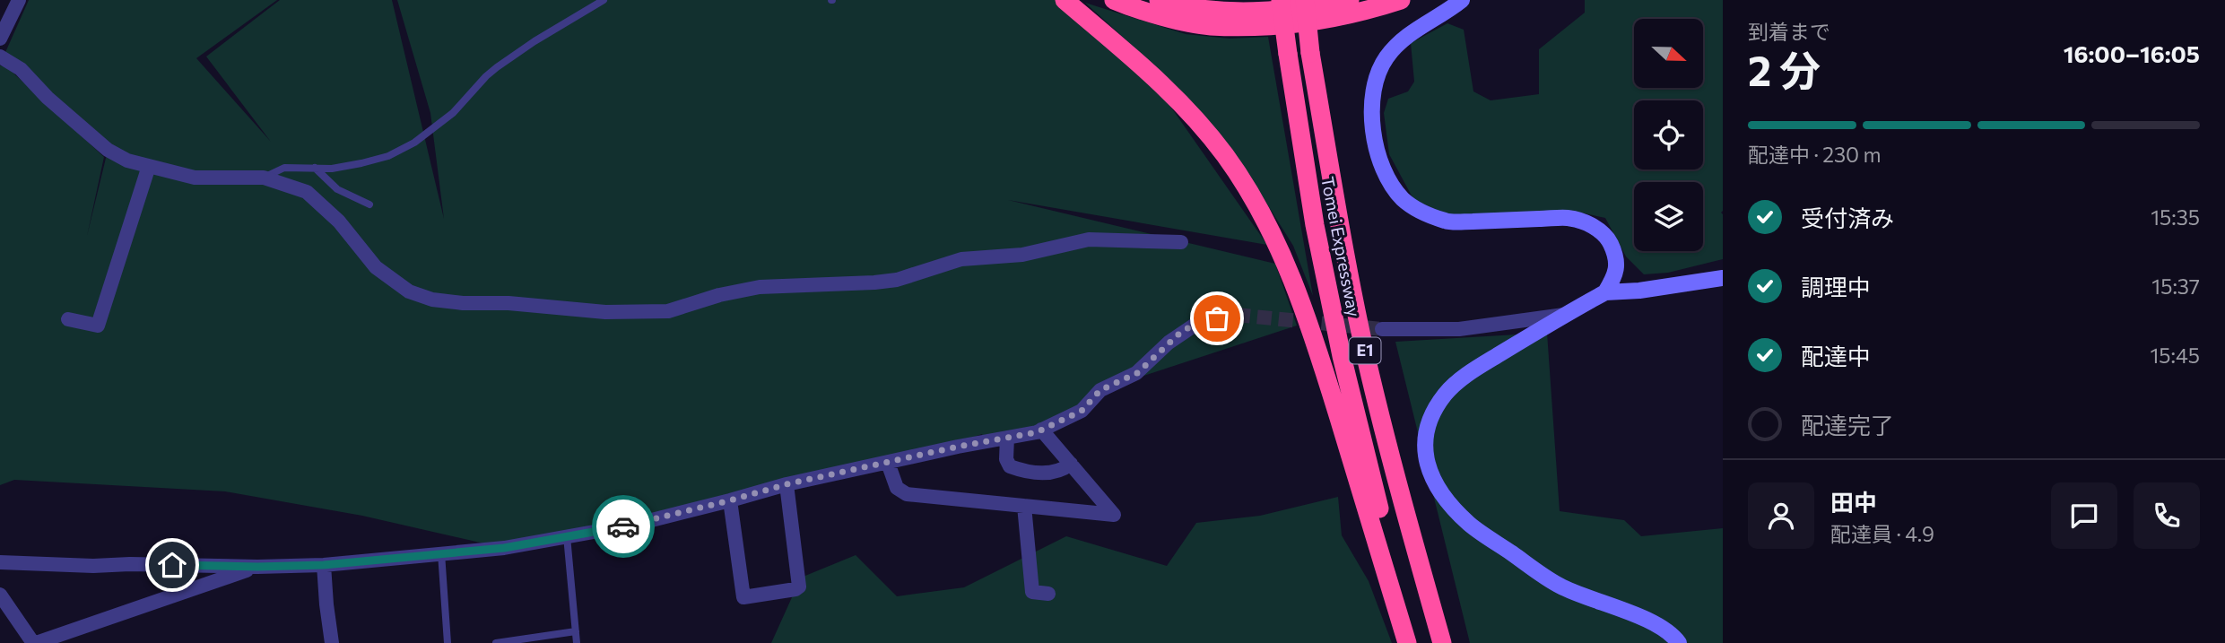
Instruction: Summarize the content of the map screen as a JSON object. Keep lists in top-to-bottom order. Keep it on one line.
{"streets":{"highway":["Tomei Expressway","E1"]},"north":"right","page":{"heading":["2 分","到着まで","16:00–16:05"],"panel":["田中","配達員 · 4.9"],"bar":"配達中 · 230 m","list":[["受付済み","15:35"],["調理中","15:37"],["配達中","15:45"],"配達完了"]}}
